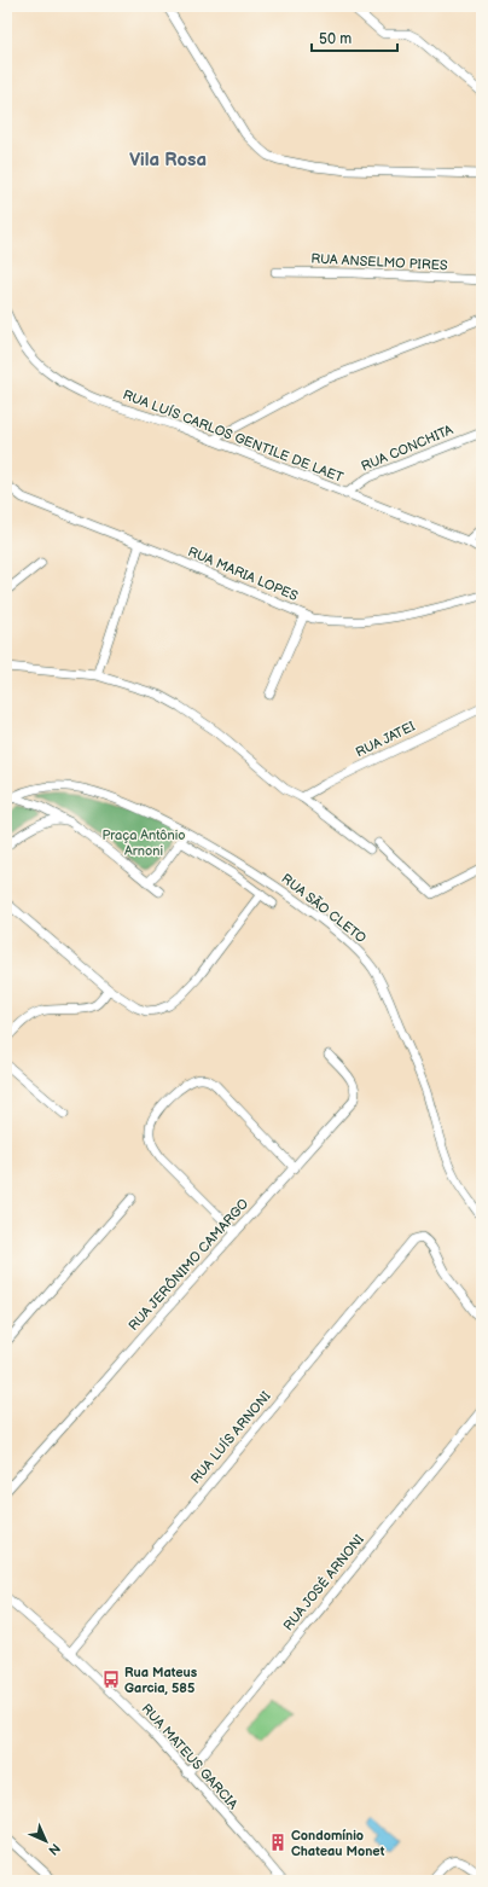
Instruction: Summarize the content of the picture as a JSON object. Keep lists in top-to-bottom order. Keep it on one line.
{"streets":{"street":["RUA ANSELMO PIRES","RUA LUÍS CARLOS GENTILE DE LAET","RUA CONCHITA","RUA MARIA LOPES","RUA JATEI","RUA SÃO CLETO","RUA JERÔNIMO CAMARGO","RUA LUÍS ARNONI","RUA JOSÉ ARNONI","RUA MATEUS GARCIA"]},"crossings":[["RUA LUÍS CARLOS GENTILE DE LAET","RUA CONCHITA"],["RUA LUÍS ARNONI","RUA MATEUS GARCIA"],["RUA JOSÉ ARNONI","RUA MATEUS GARCIA"]],"districts":["Vila Rosa"],"parks":["Praça Antônio Arnoni"],"places":{"bus stop":["Rua Mateus Garcia, 585"],"building":["Condomínio Chateau Monet"]},"scale_bar":"50 m","north":"bottom right"}
